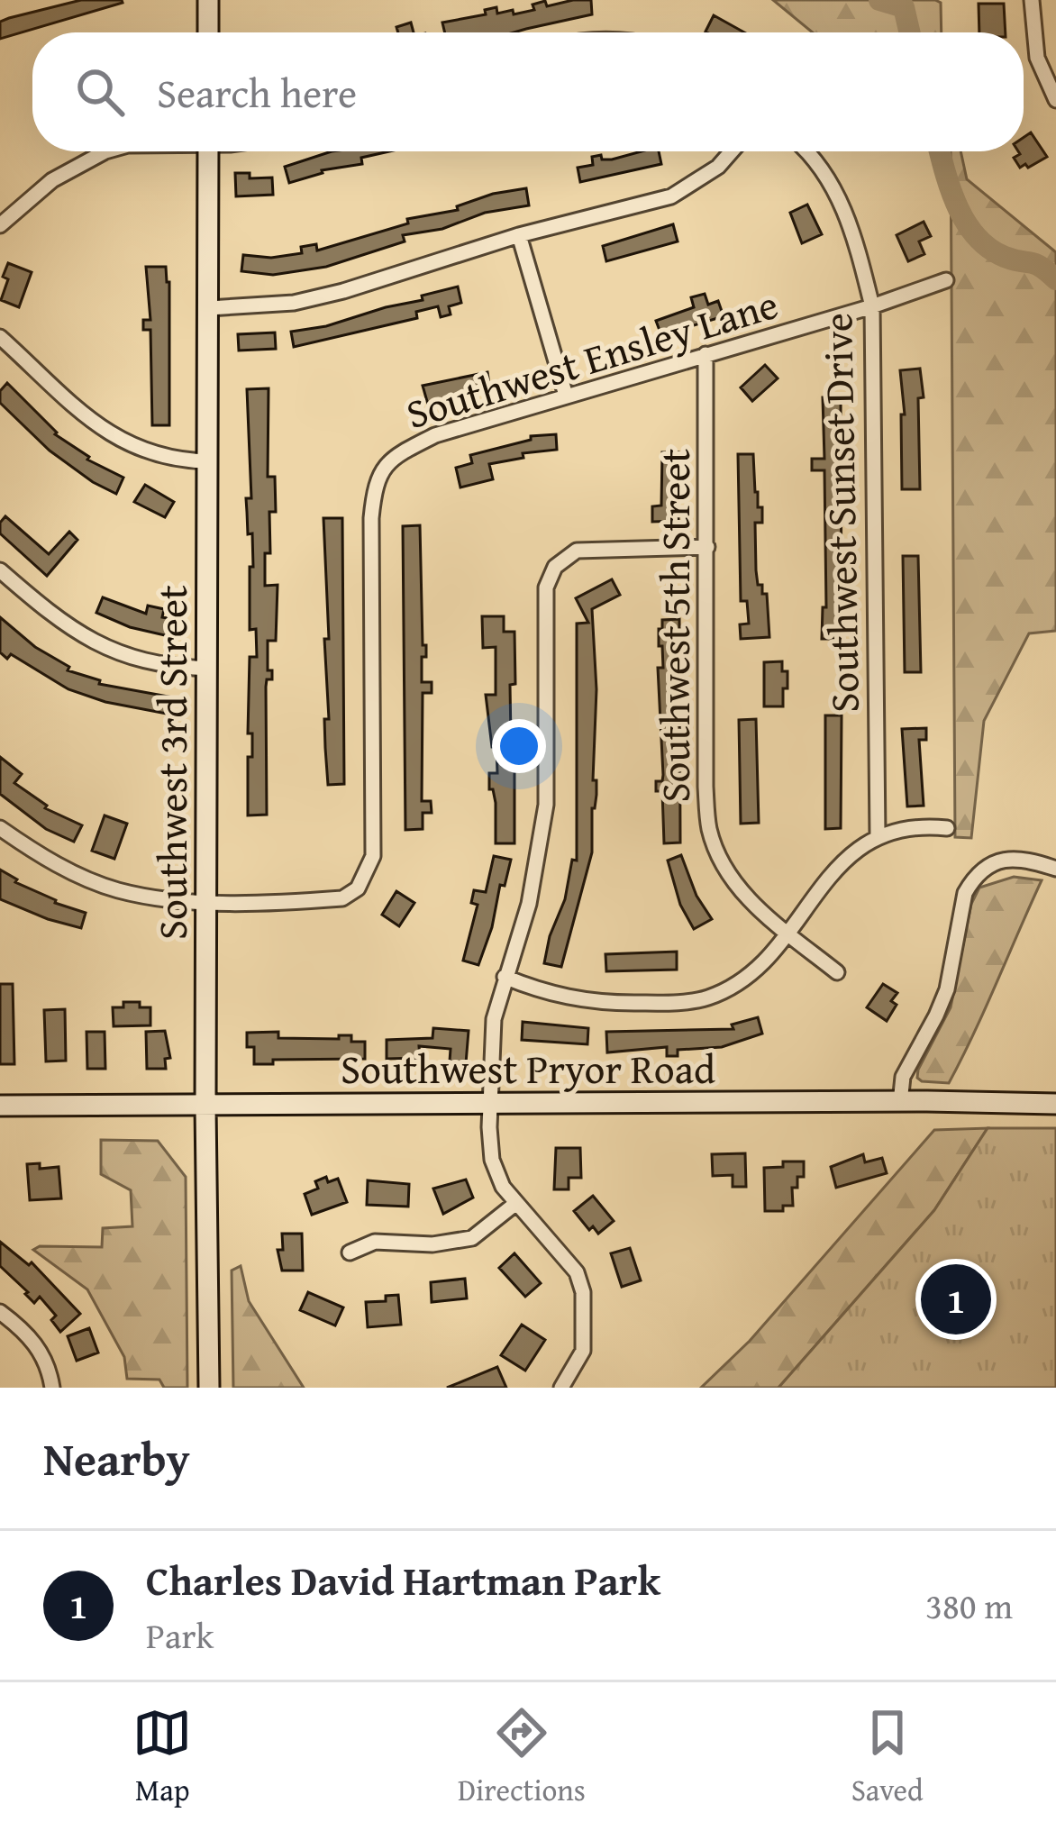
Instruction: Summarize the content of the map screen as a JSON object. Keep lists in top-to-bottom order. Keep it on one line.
{"streets":{"main road":["Southwest 3rd Street","Southwest Pryor Road"],"street":["Southwest Ensley Lane","Southwest Sunset Drive","Southwest 5th Street"]},"crossings":[["Southwest Ensley Lane","Southwest Sunset Drive"],["Southwest Ensley Lane","Southwest 5th Street"],["Southwest Ensley Lane","Southwest 3rd Street"],["Southwest 3rd Street","Southwest Pryor Road"]],"page":{"search":"Search here","pins":"1","heading":"Nearby","list":[{"mark":"1","name":"Charles David Hartman Park","note":"Park","value":"380 m"}],"nav":["Map","Directions","Saved"]}}
